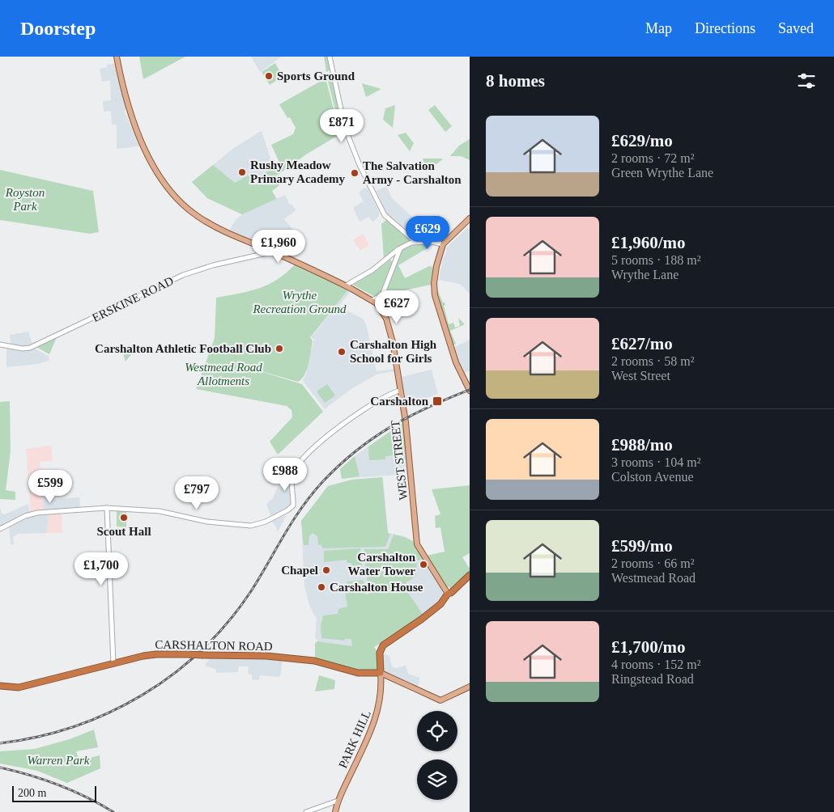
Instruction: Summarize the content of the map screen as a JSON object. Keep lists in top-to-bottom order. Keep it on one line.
{"streets":{"highway":["CARSHALTON ROAD"],"main road":["WEST STREET","PARK HILL"],"street":["ERSKINE ROAD"]},"crossings":[["CARSHALTON ROAD","PARK HILL"]],"parks":["Royston Park","Wrythe Recreation Ground","Westmead Road Allotments","Warren Park"],"places":{"other":["Sports Ground","Rushy Meadow Primary Academy","The Salvation Army - Carshalton","Carshalton Athletic Football Club","Carshalton High School for Girls","Scout Hall","Carshalton Water Tower","Chapel","Carshalton House"],"transit":["Carshalton"]},"scale_bar":"200 m","page":{"header":"Doorstep","nav":["Map","Directions","Saved"],"heading":"8 homes","list":[{"name":"£629/mo","note":"2 rooms · 72 m² · Green Wrythe Lane"},{"name":"£1,960/mo","note":"5 rooms · 188 m² · Wrythe Lane"},{"name":"£627/mo","note":"2 rooms · 58 m² · West Street"},{"name":"£988/mo","note":"3 rooms · 104 m² · Colston Avenue"},{"name":"£599/mo","note":"2 rooms · 66 m² · Westmead Road"},{"name":"£1,700/mo","note":"4 rooms · 152 m² · Ringstead Road"}],"price":["£871","£629","£1,960","£627","£988","£599","£797","£1,700"],"scale":"200 m"}}
